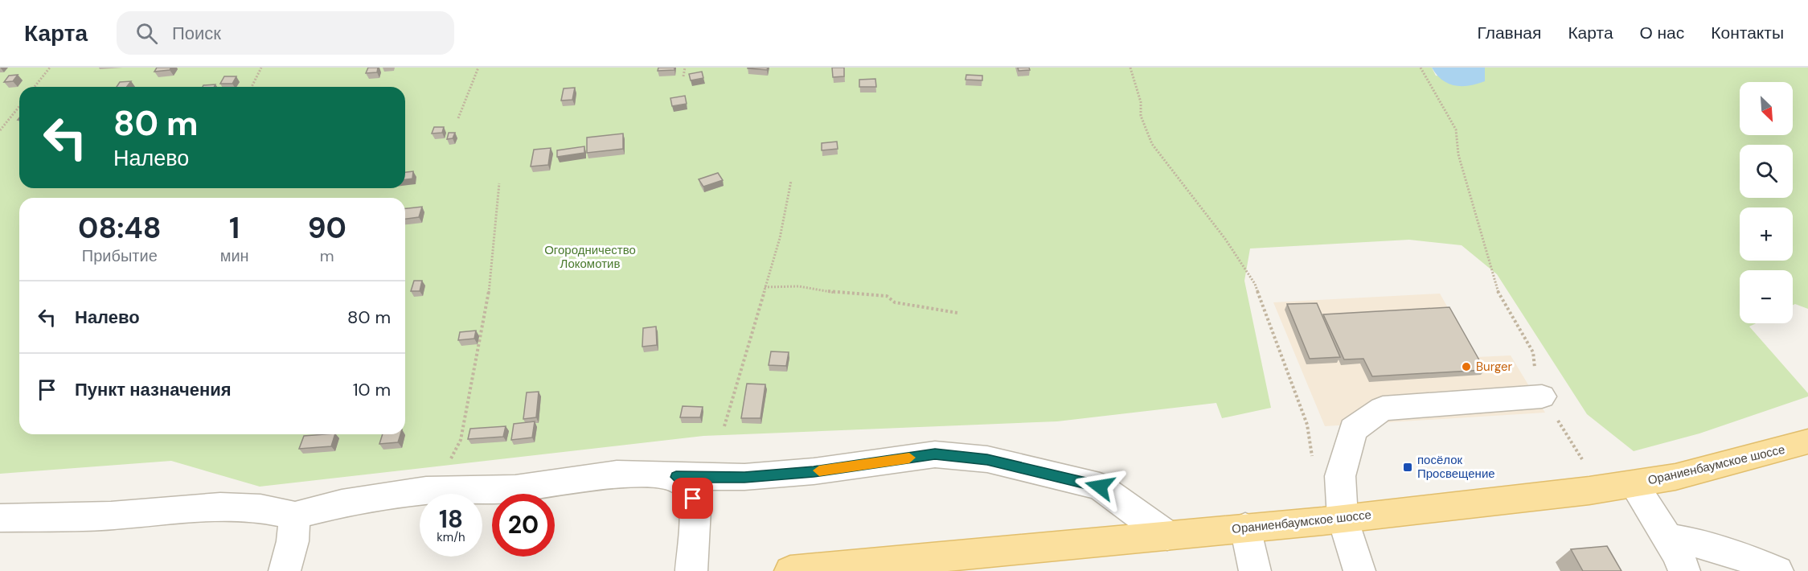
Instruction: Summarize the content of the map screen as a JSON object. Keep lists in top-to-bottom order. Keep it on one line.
{"streets":{"main road":["Ораниенбаумское шоссе"]},"parks":["Огородничество Локомотив"],"places":{"other":["Burger"],"transit":["посёлок Просвещение"]},"north":"bottom right","page":{"header":"Карта","search":"Поиск","nav":["Главная","Карта","О нас","Контакты"],"map_buttons":["+","−"],"turn":["80 m","Налево"],"eta":["08:48","Прибытие","1","мин","90","m"],"list":[{"name":"Налево","value":"80 m"},{"name":"Пункт назначения","value":"10 m"}],"speed":"18 km/h","limit":"20"}}
